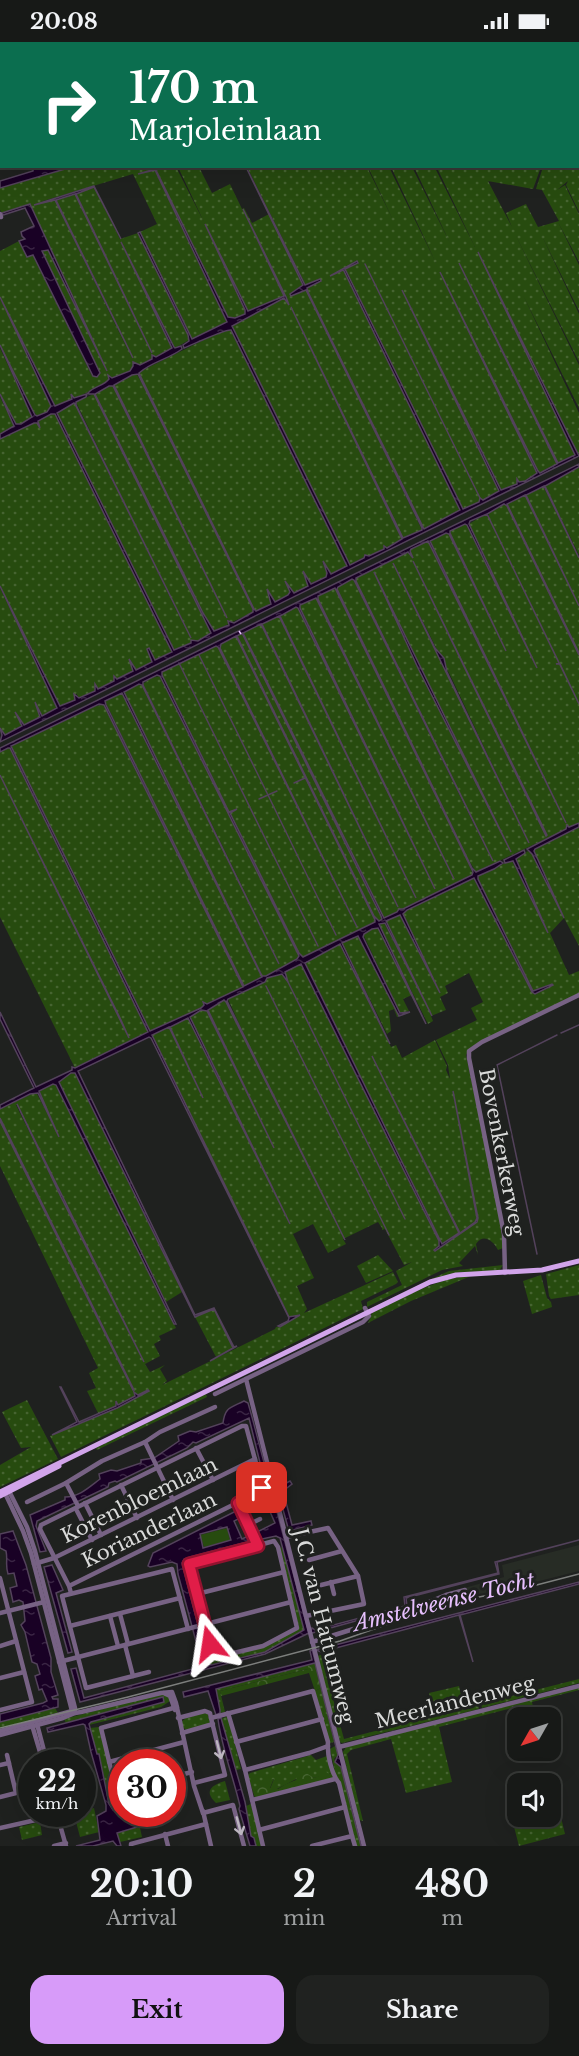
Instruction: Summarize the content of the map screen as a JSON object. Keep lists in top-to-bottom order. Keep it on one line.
{"streets":{"street":["Bovenkerkerweg","Korenbloemlaan","Korianderlaan","J.C. van Hattumweg","Meerlandenweg"]},"crossings":[["Korenbloemlaan","Korianderlaan"],["J.C. van Hattumweg","Meerlandenweg"]],"water":["Amstelveense Tocht"],"north":"bottom left","page":{"status":"20:08","turn":["170 m","Marjoleinlaan"],"speed":"22 km/h","limit":"30","eta":["20:10","Arrival","2","min","480","m"],"buttons":["Exit","Share"]}}
